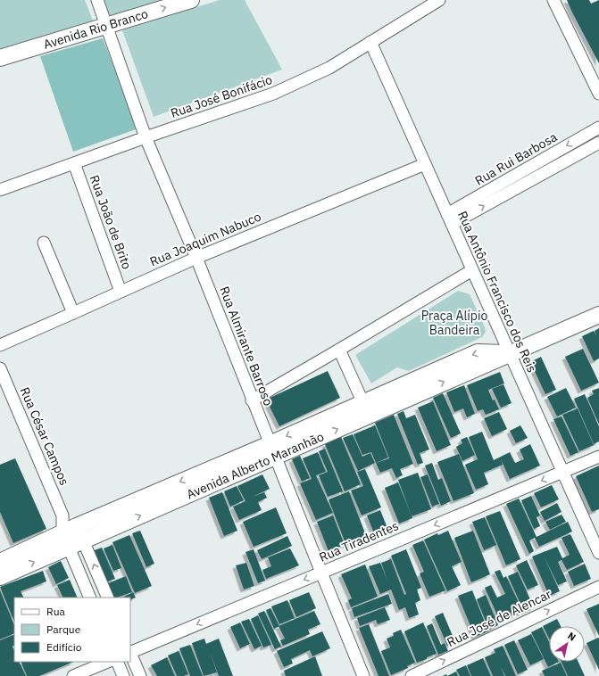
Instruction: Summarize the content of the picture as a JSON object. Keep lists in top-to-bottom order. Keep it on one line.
{"streets":{"main road":["Avenida Rio Branco","Avenida Alberto Maranhão"],"street":["Rua José Bonifácio","Rua Rui Barbosa","Rua João de Brito","Rua Joaquim Nabuco","Rua Antônio Francisco dos Reis","Rua Almirante Barroso","Rua César Campos","Rua Tiradentes","Rua José de Alencar"]},"crossings":[["Avenida Rio Branco","Rua Almirante Barroso"],["Rua José Bonifácio","Rua João de Brito"],["Rua José Bonifácio","Rua Antônio Francisco dos Reis"],["Rua José Bonifácio","Rua Almirante Barroso"],["Rua Rui Barbosa","Rua Antônio Francisco dos Reis"],["Rua João de Brito","Rua Joaquim Nabuco"],["Rua Joaquim Nabuco","Rua Antônio Francisco dos Reis"],["Rua Joaquim Nabuco","Rua Almirante Barroso"],["Rua Antônio Francisco dos Reis","Avenida Alberto Maranhão"],["Rua Antônio Francisco dos Reis","Rua Tiradentes"],["Rua Almirante Barroso","Avenida Alberto Maranhão"],["Rua Almirante Barroso","Rua Tiradentes"],["Rua César Campos","Avenida Alberto Maranhão"]],"one_way":["Avenida Rio Branco","Rua Tiradentes","Rua José de Alencar"],"parks":["Praça Alípio Bandeira"],"legend":["Rua","Parque","Edifício"],"north":"top right"}
